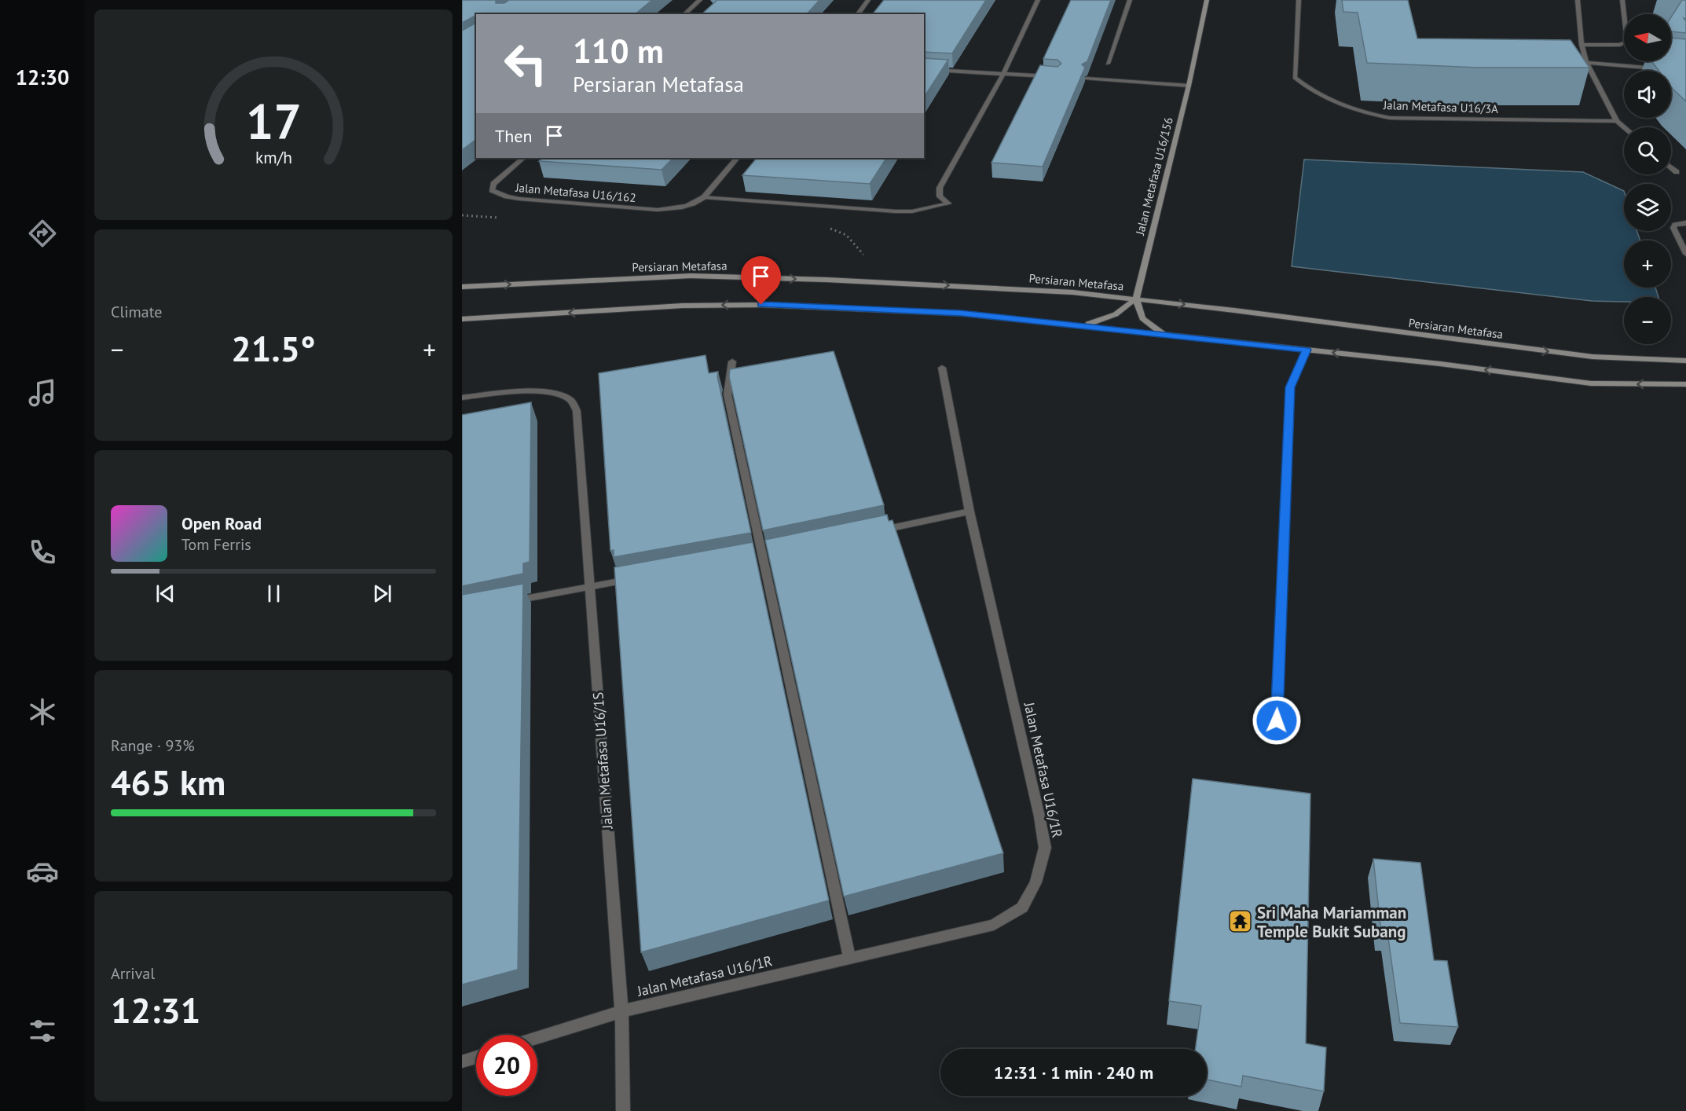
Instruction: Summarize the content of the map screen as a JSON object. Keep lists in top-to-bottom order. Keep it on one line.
{"streets":{"main road":["Jalan Metafasa U16/156","Persiaran Metafasa"],"street":["Jalan Metafasa U16/3A","Jalan Metafasa U16/162","Jalan Metafasa U16/1S","Jalan Metafasa U16/1R"]},"crossings":[["Jalan Metafasa U16/156","Persiaran Metafasa"],["Jalan Metafasa U16/1S","Jalan Metafasa U16/1R"]],"places":{"temple":["Sri Maha Mariamman Temple Bukit Subang"]},"north":"left","page":{"tabs":"12:30","map_buttons":["+","−"],"turn":["110 m","Persiaran Metafasa"],"then":"Then","tile":["Climate",["Range · 93%","465 km"],["Arrival","12:31"]],"heat":["−","21.5°","+"],"song":["Open Road","Tom Ferris"],"limit":"20","trip":"12:31 · 1 min · 240 m","gauge":["17","km/h"]}}
